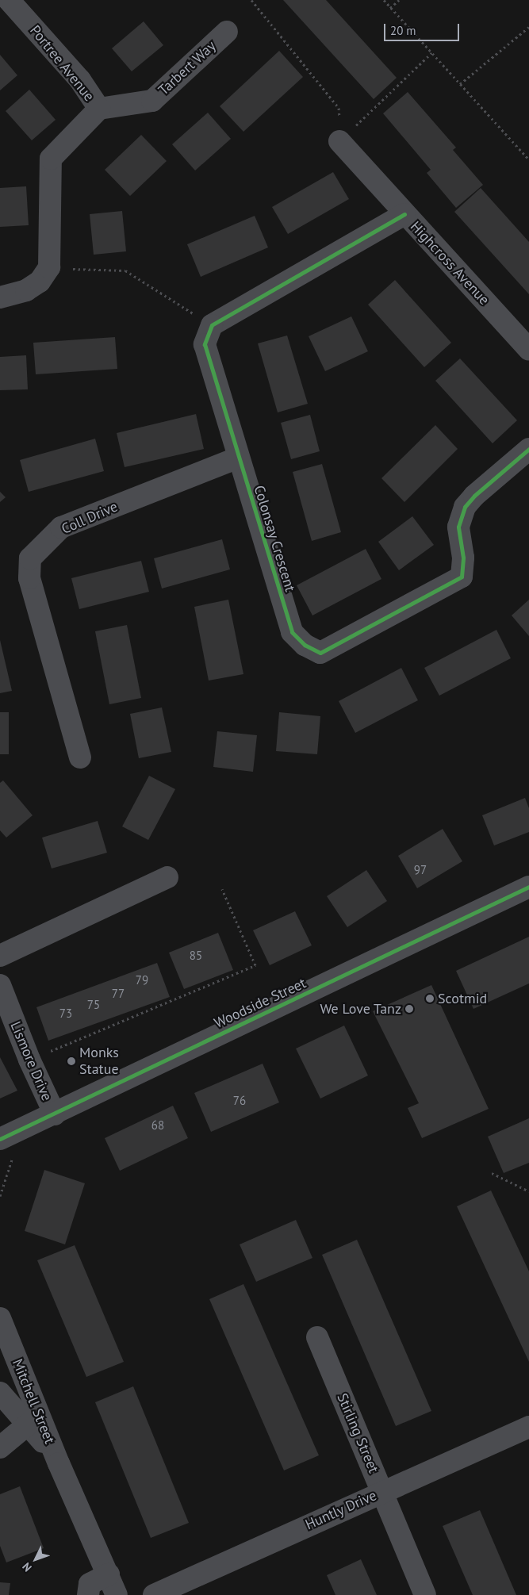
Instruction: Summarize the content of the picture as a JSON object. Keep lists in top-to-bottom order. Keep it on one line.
{"streets":{"street":["Portree Avenue","Tarbert Way","Highcross Avenue","Coll Drive","Colonsay Crescent","Woodside Street","Lismore Drive","Mitchell Street","Stirling Street","Huntly Drive"]},"crossings":[["Portree Avenue","Tarbert Way"],["Coll Drive","Colonsay Crescent"],["Woodside Street","Lismore Drive"],["Stirling Street","Huntly Drive"]],"places":["Scotmid","We Love Tanz","Monks Statue"],"house_numbers":["97","85","79","77","75","73","76","68"],"scale_bar":"20 m","north":"bottom left"}
